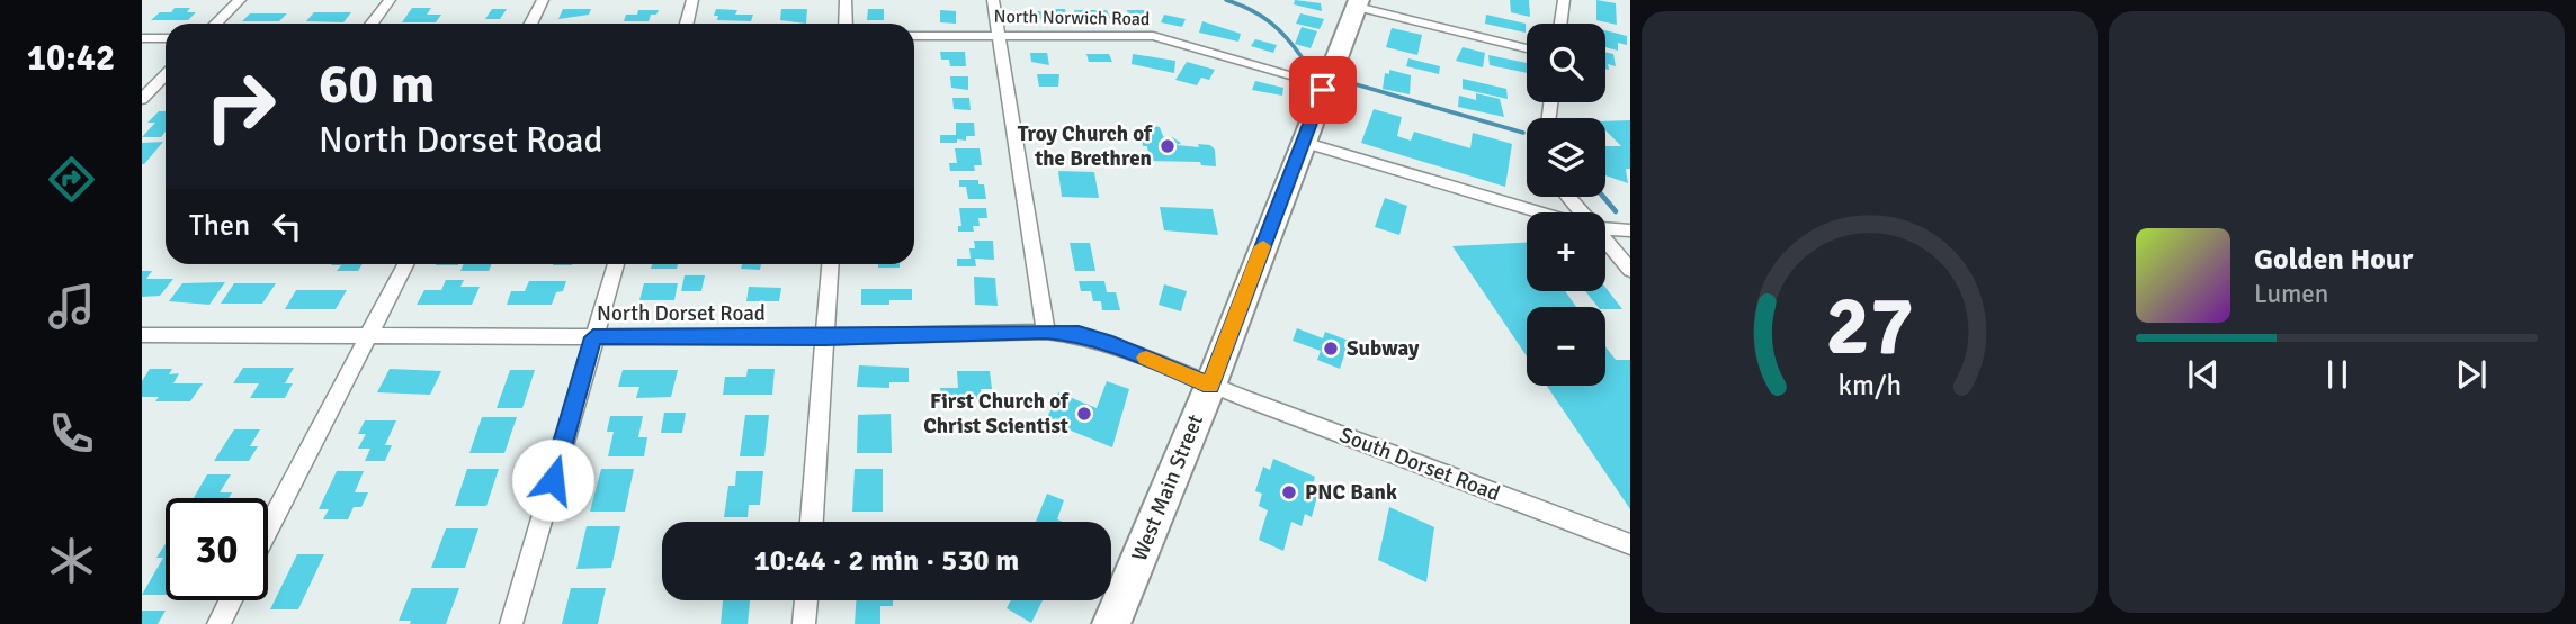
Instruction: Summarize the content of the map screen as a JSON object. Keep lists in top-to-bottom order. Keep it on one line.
{"streets":{"main road":["West Main Street"],"street":["North Norwich Road","North Dorset Road","South Dorset Road"]},"crossings":[["North Norwich Road","West Main Street"],["North Dorset Road","South Dorset Road"],["North Dorset Road","West Main Street"],["South Dorset Road","West Main Street"]],"places":["Troy Church of the Brethren","Subway","First Church of Christ Scientist","PNC Bank"],"page":{"tabs":"10:42","map_buttons":["+","−"],"turn":["60 m","North Dorset Road"],"then":"Then","song":["Golden Hour","Lumen"],"limit":"30","trip":"10:44 · 2 min · 530 m","gauge":["27","km/h"]}}
